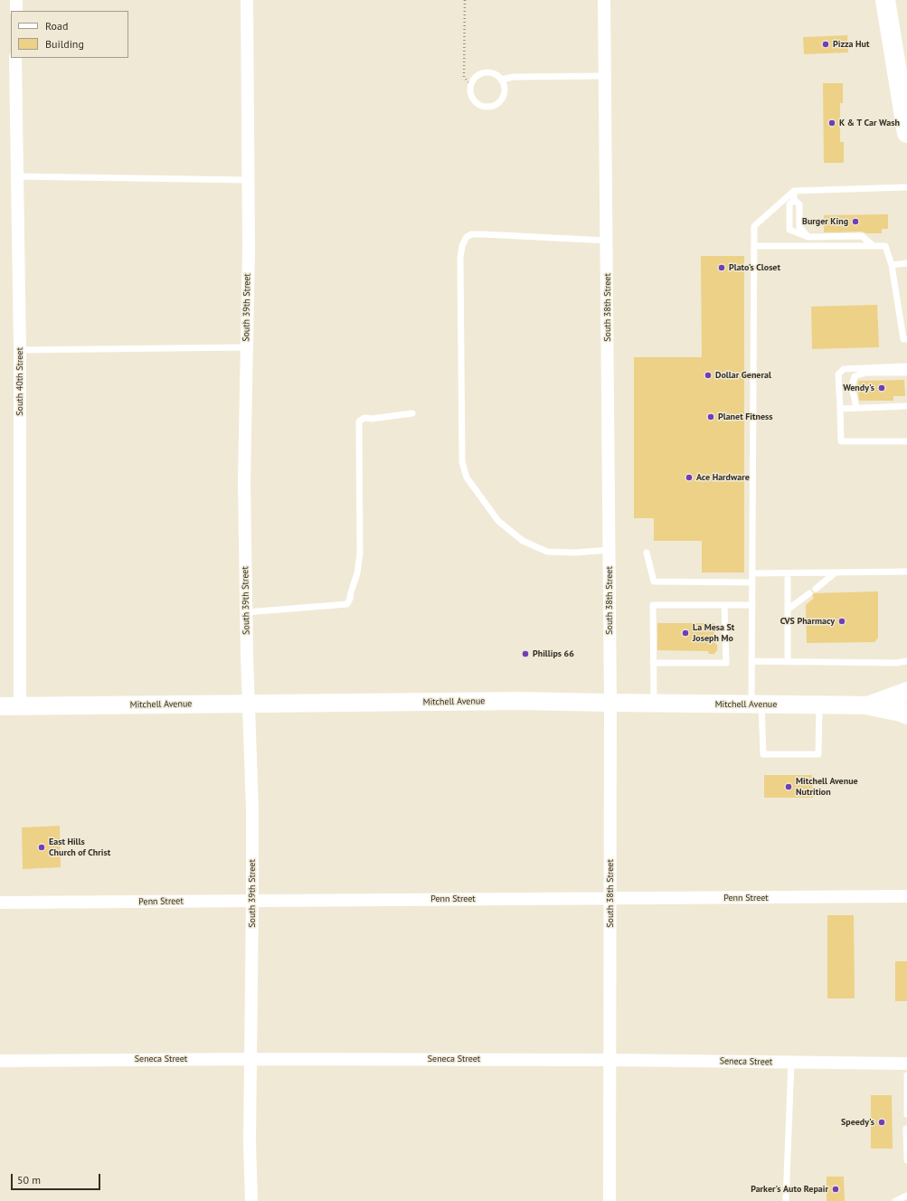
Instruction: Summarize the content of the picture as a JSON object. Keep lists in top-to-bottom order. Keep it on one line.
{"streets":{"street":["South 39th Street","South 38th Street","South 40th Street","Mitchell Avenue","Penn Street","Seneca Street"]},"crossings":[["South 39th Street","Mitchell Avenue"],["South 39th Street","Penn Street"],["South 39th Street","Seneca Street"],["South 38th Street","Mitchell Avenue"],["South 38th Street","Penn Street"],["South 38th Street","Seneca Street"],["South 40th Street","Mitchell Avenue"]],"places":["Pizza Hut","K & T Car Wash","Burger King","Plato's Closet","Dollar General","Wendy's","Planet Fitness","Ace Hardware","CVS Pharmacy","La Mesa St Joseph Mo","Phillips 66","Mitchell Avenue Nutrition","East Hills Church of Christ","Speedy's","Parker's Auto Repair"],"legend":["Road","Building"],"scale_bar":"50 m"}
